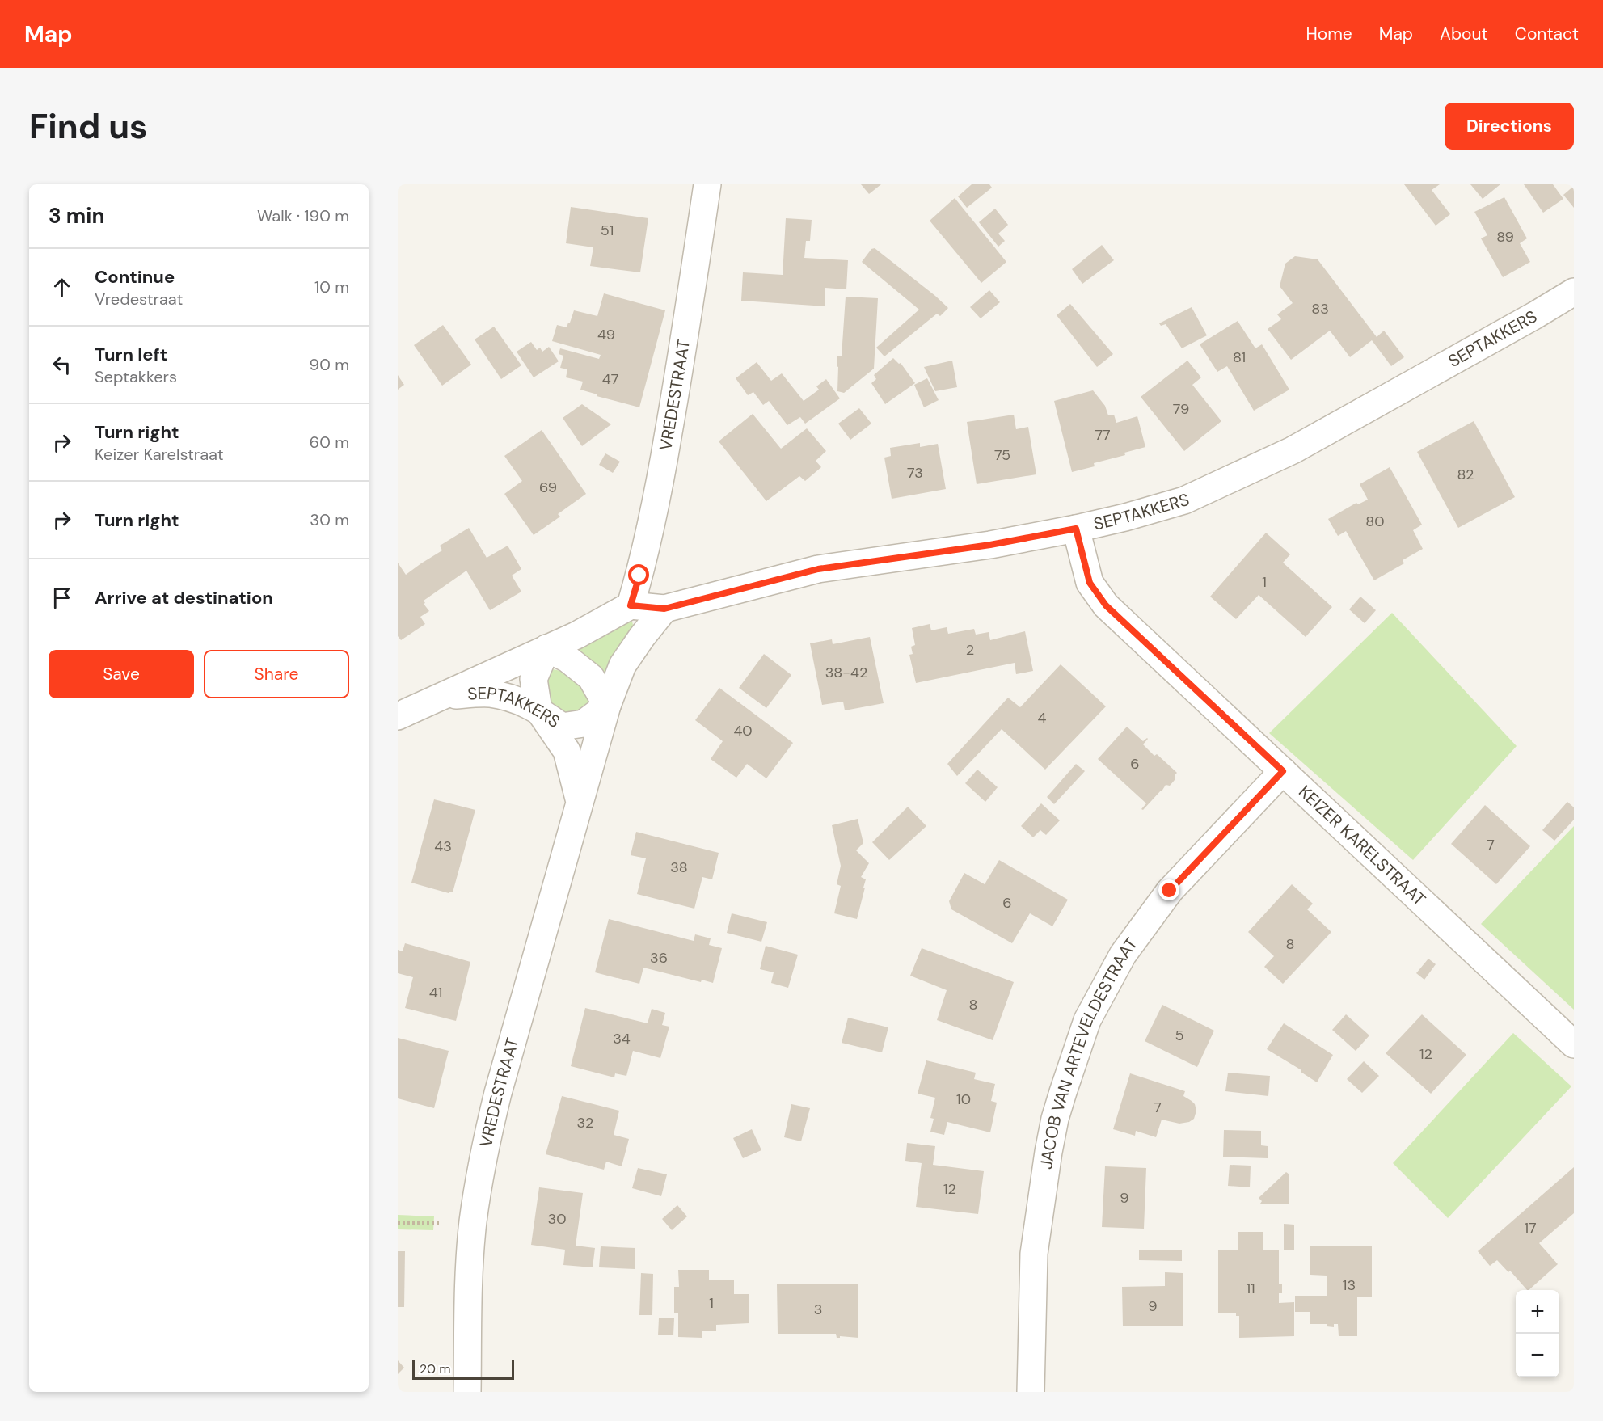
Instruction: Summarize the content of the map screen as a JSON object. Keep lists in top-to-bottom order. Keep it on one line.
{"streets":{"street":["SEPTAKKERS","VREDESTRAAT","KEIZER KARELSTRAAT","JACOB VAN ARTEVELDESTRAAT"]},"crossings":[["SEPTAKKERS","VREDESTRAAT"],["SEPTAKKERS","KEIZER KARELSTRAAT"],["KEIZER KARELSTRAAT","JACOB VAN ARTEVELDESTRAAT"]],"house_numbers":["51","89","83","49","81","47","79","77","75","73","82","69","80","1","2","38-42","4","40","6","7","43","38","6","8","36","41","8","5","34","12","10","7","32","12","9","30","17","13","11","1","9","3"],"scale_bar":"20 m","page":{"header":"Map","nav":["Home","Map","About","Contact"],"buttons":["Directions",["Save","Share"]],"title":"Find us","heading":["3 min","Walk · 190 m"],"list":[["Continue","Vredestraat","10 m"],["Turn left","Septakkers","90 m"],["Turn right","Keizer Karelstraat","60 m"],["Turn right","30 m"],"Arrive at destination"],"map_buttons":["+","−"],"scale":"20 m"}}
